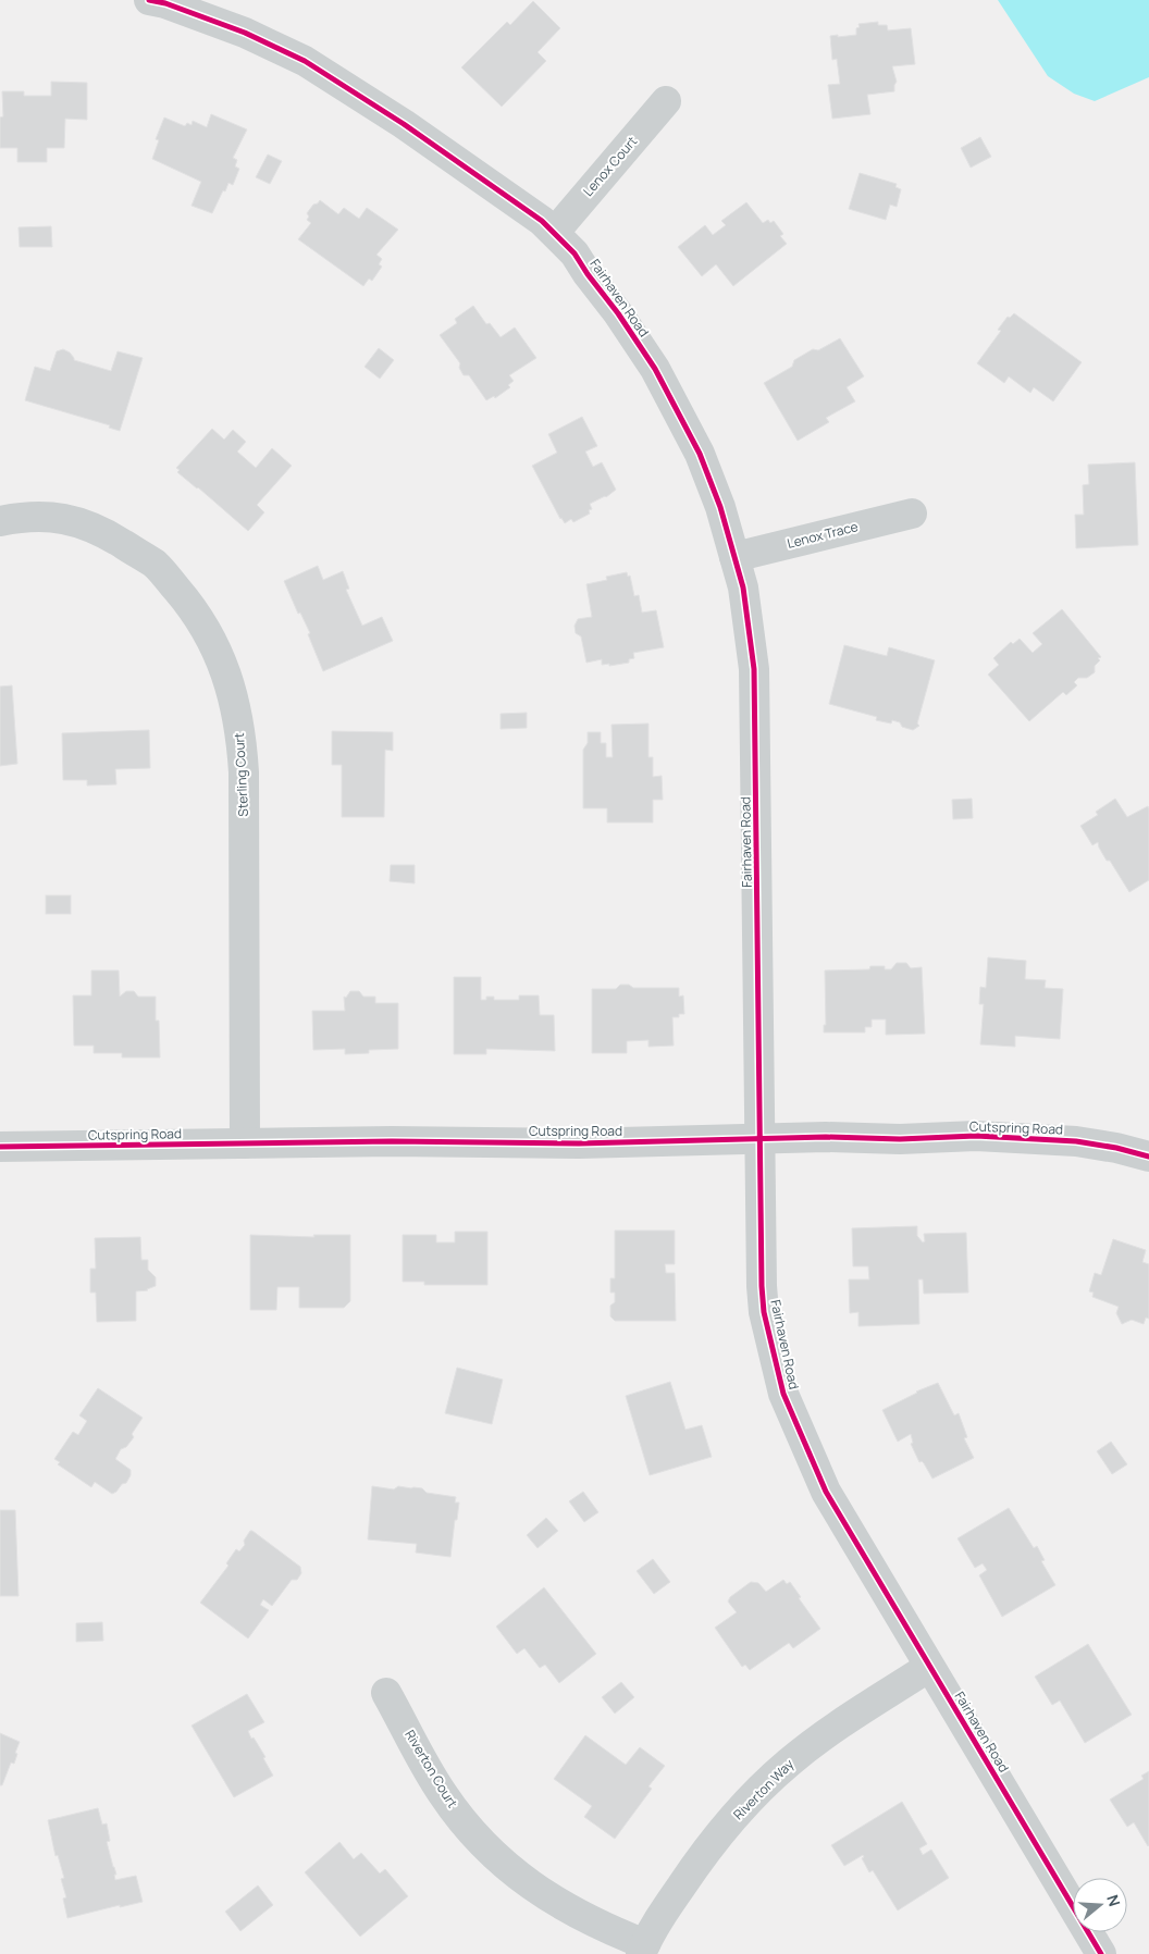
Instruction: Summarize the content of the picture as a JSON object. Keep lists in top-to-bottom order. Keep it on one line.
{"streets":{"street":["Lenox Court","Fairhaven Road","Lenox Trace","Sterling Court","Cutspring Road","Riverton Court","Riverton Way"]},"crossings":[["Lenox Court","Fairhaven Road"],["Fairhaven Road","Lenox Trace"],["Fairhaven Road","Cutspring Road"],["Fairhaven Road","Riverton Way"],["Sterling Court","Cutspring Road"],["Riverton Court","Riverton Way"]],"north":"right"}
